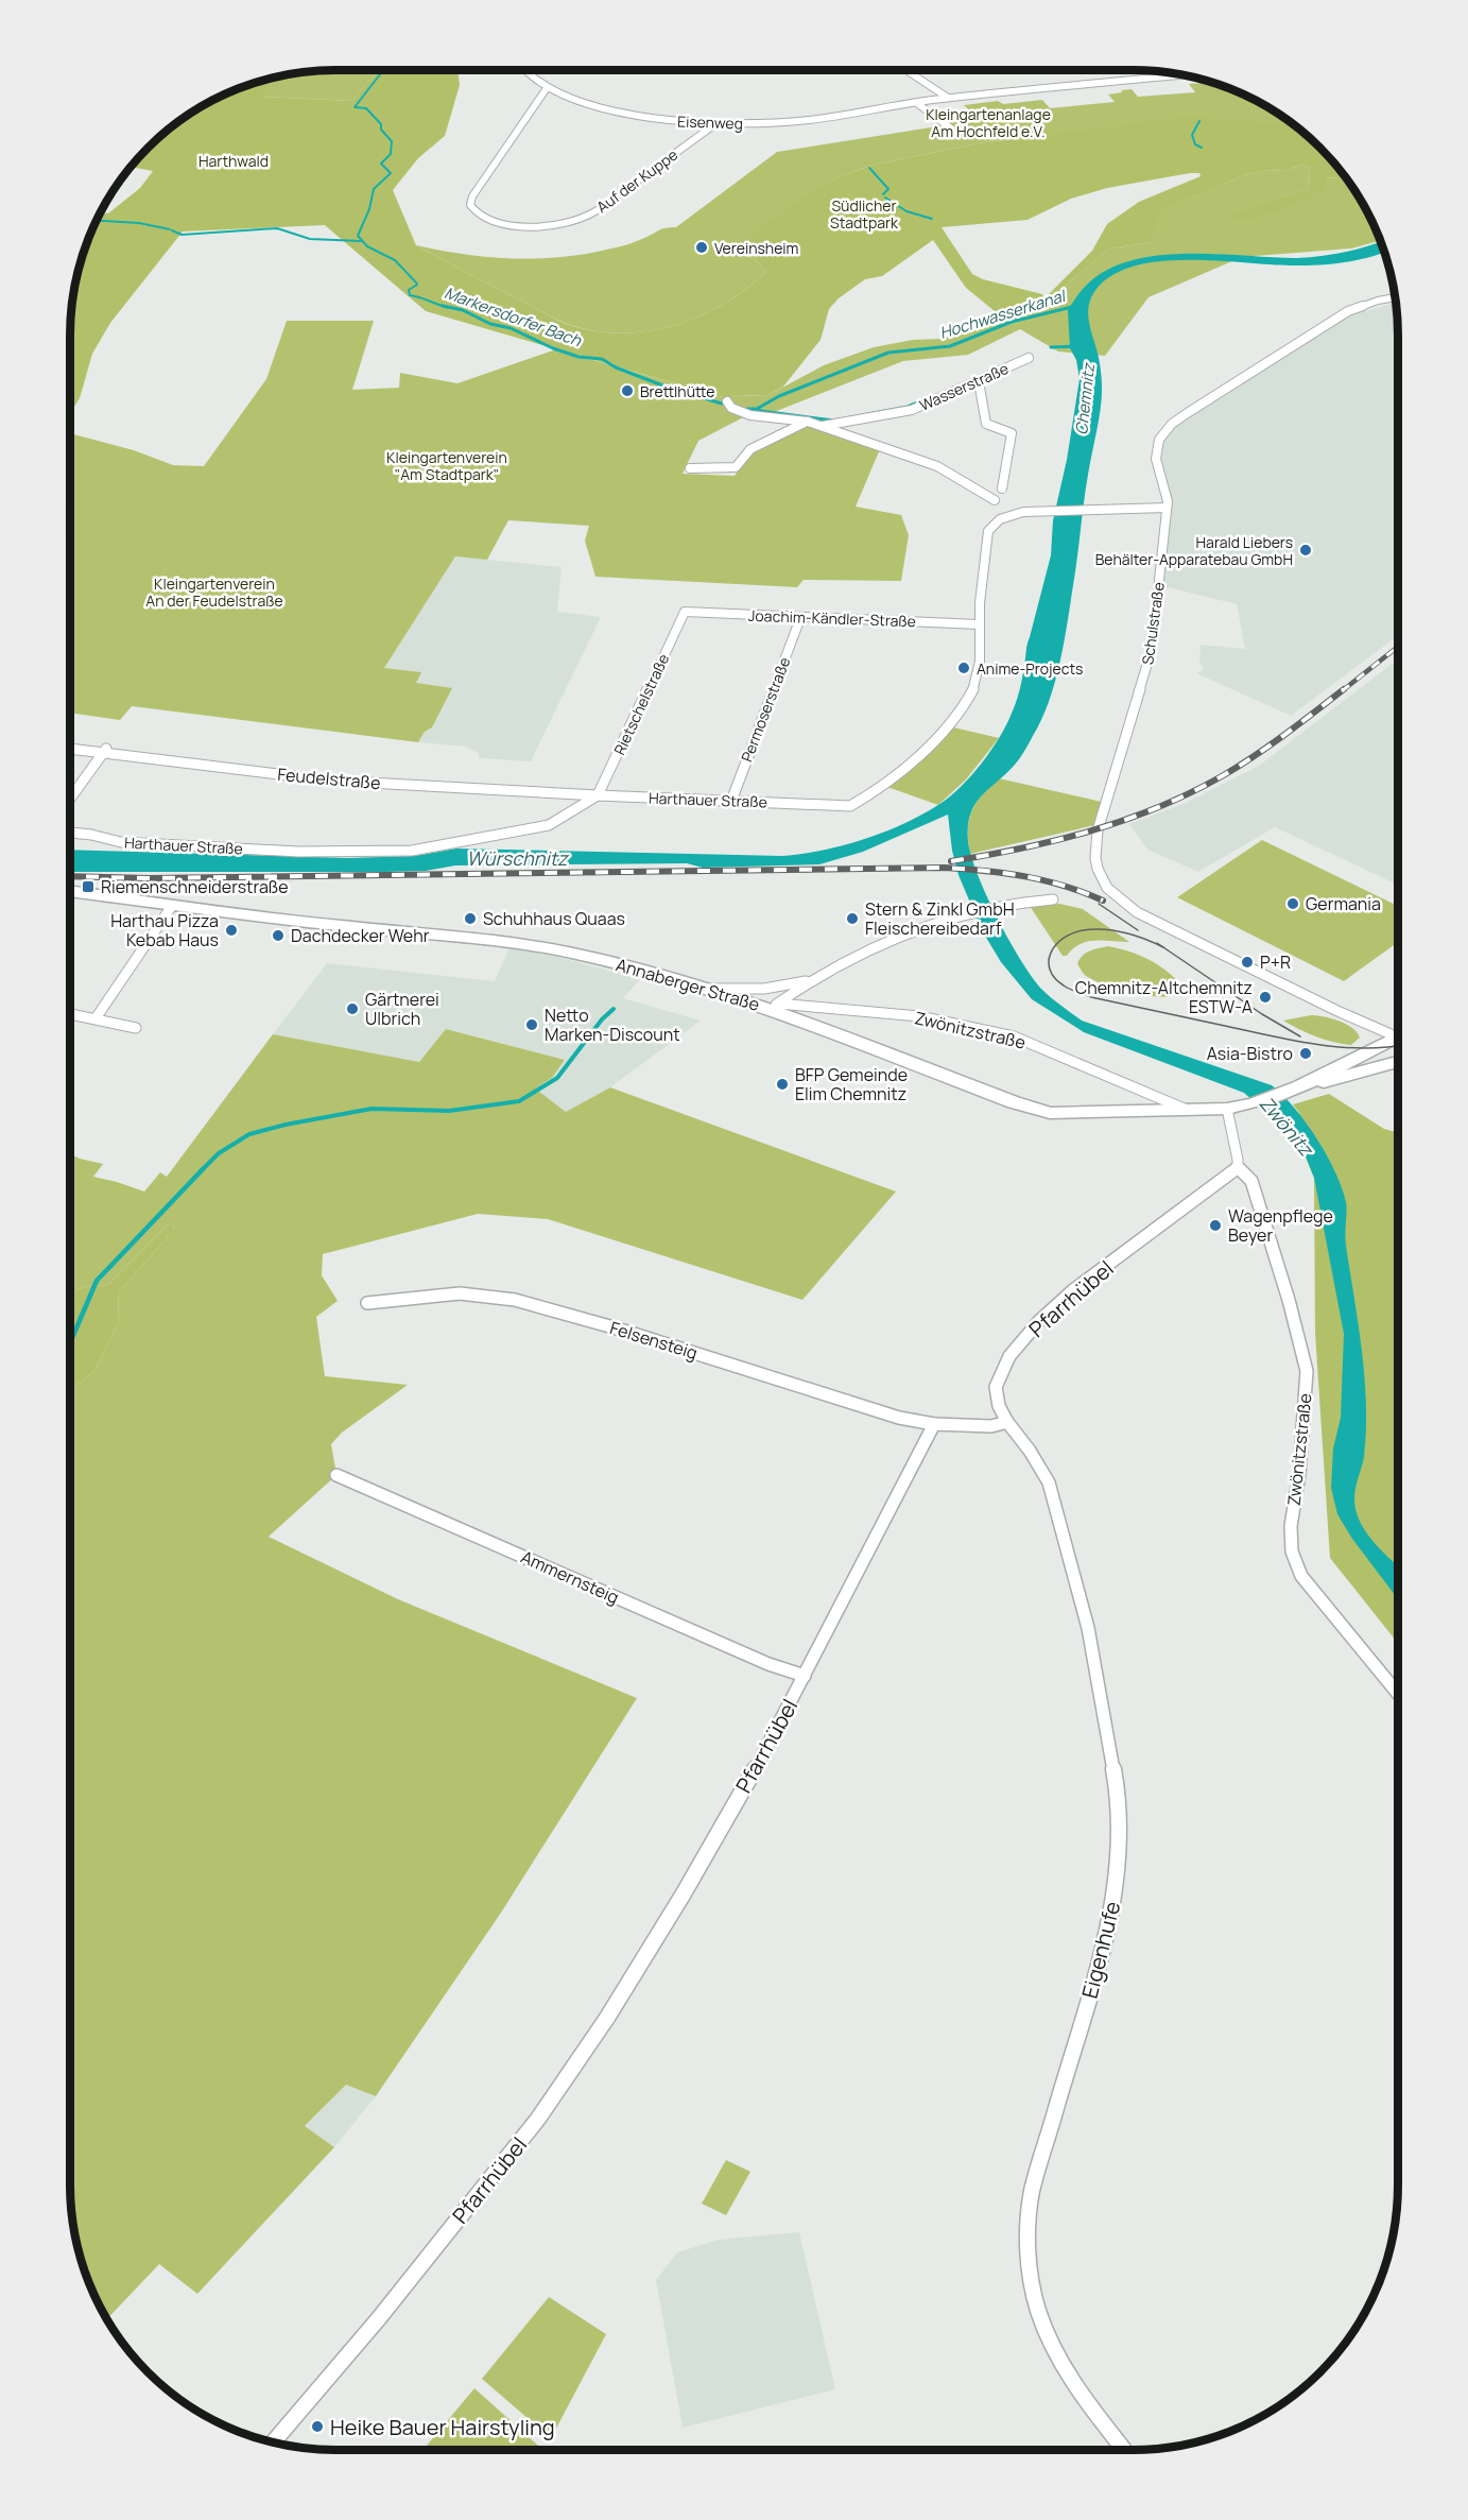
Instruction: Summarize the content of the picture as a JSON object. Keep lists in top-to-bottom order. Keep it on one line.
{"streets":{"main road":["Annaberger Straße"],"street":["Eisenweg","Auf der Kuppe","Wasserstraße","Joachim-Kändler-Straße","Schulstraße","Rietschelstraße","Permoserstraße","Feudelstraße","Harthauer Straße","Zwönitzstraße","Pfarrhübel","Felsensteig","Ammernsteig","Eigenhufe"]},"crossings":[["Eisenweg","Auf der Kuppe"],["Joachim-Kändler-Straße","Rietschelstraße"],["Joachim-Kändler-Straße","Permoserstraße"],["Joachim-Kändler-Straße","Harthauer Straße"],["Schulstraße","Harthauer Straße"],["Rietschelstraße","Feudelstraße"],["Rietschelstraße","Harthauer Straße"],["Permoserstraße","Harthauer Straße"],["Feudelstraße","Harthauer Straße"],["Annaberger Straße","Zwönitzstraße"],["Zwönitzstraße","Pfarrhübel"],["Pfarrhübel","Felsensteig"],["Pfarrhübel","Ammernsteig"],["Pfarrhübel","Eigenhufe"]],"water":["Hochwasserkanal","Markersdorfer Bach","Chemnitz","Würschnitz","Zwönitz"],"parks":["Kleingartenanlage Am Hochfeld e.V.","Harthwald","Südlicher Stadtpark","Kleingartenverein \"Am Stadtpark\"","Kleingartenverein An der Feudelstraße"],"places":{"other":["Vereinsheim","Brettlhütte","Harald Liebers Behälter-Apparatebau GmbH","Anime-Projects","Germania","Schuhhaus Quaas","Stern & Zinkl GmbH Fleischereibedarf","Harthau Pizza Kebab Haus","Dachdecker Wehr","P+R","Chemnitz-Altchemnitz ESTW-A","Gärtnerei Ulbrich","Netto Marken-Discount","Asia-Bistro","BFP Gemeinde Elim Chemnitz","Wagenpflege Beyer","Heike Bauer Hairstyling"],"transit":["Riemenschneiderstraße"]}}
